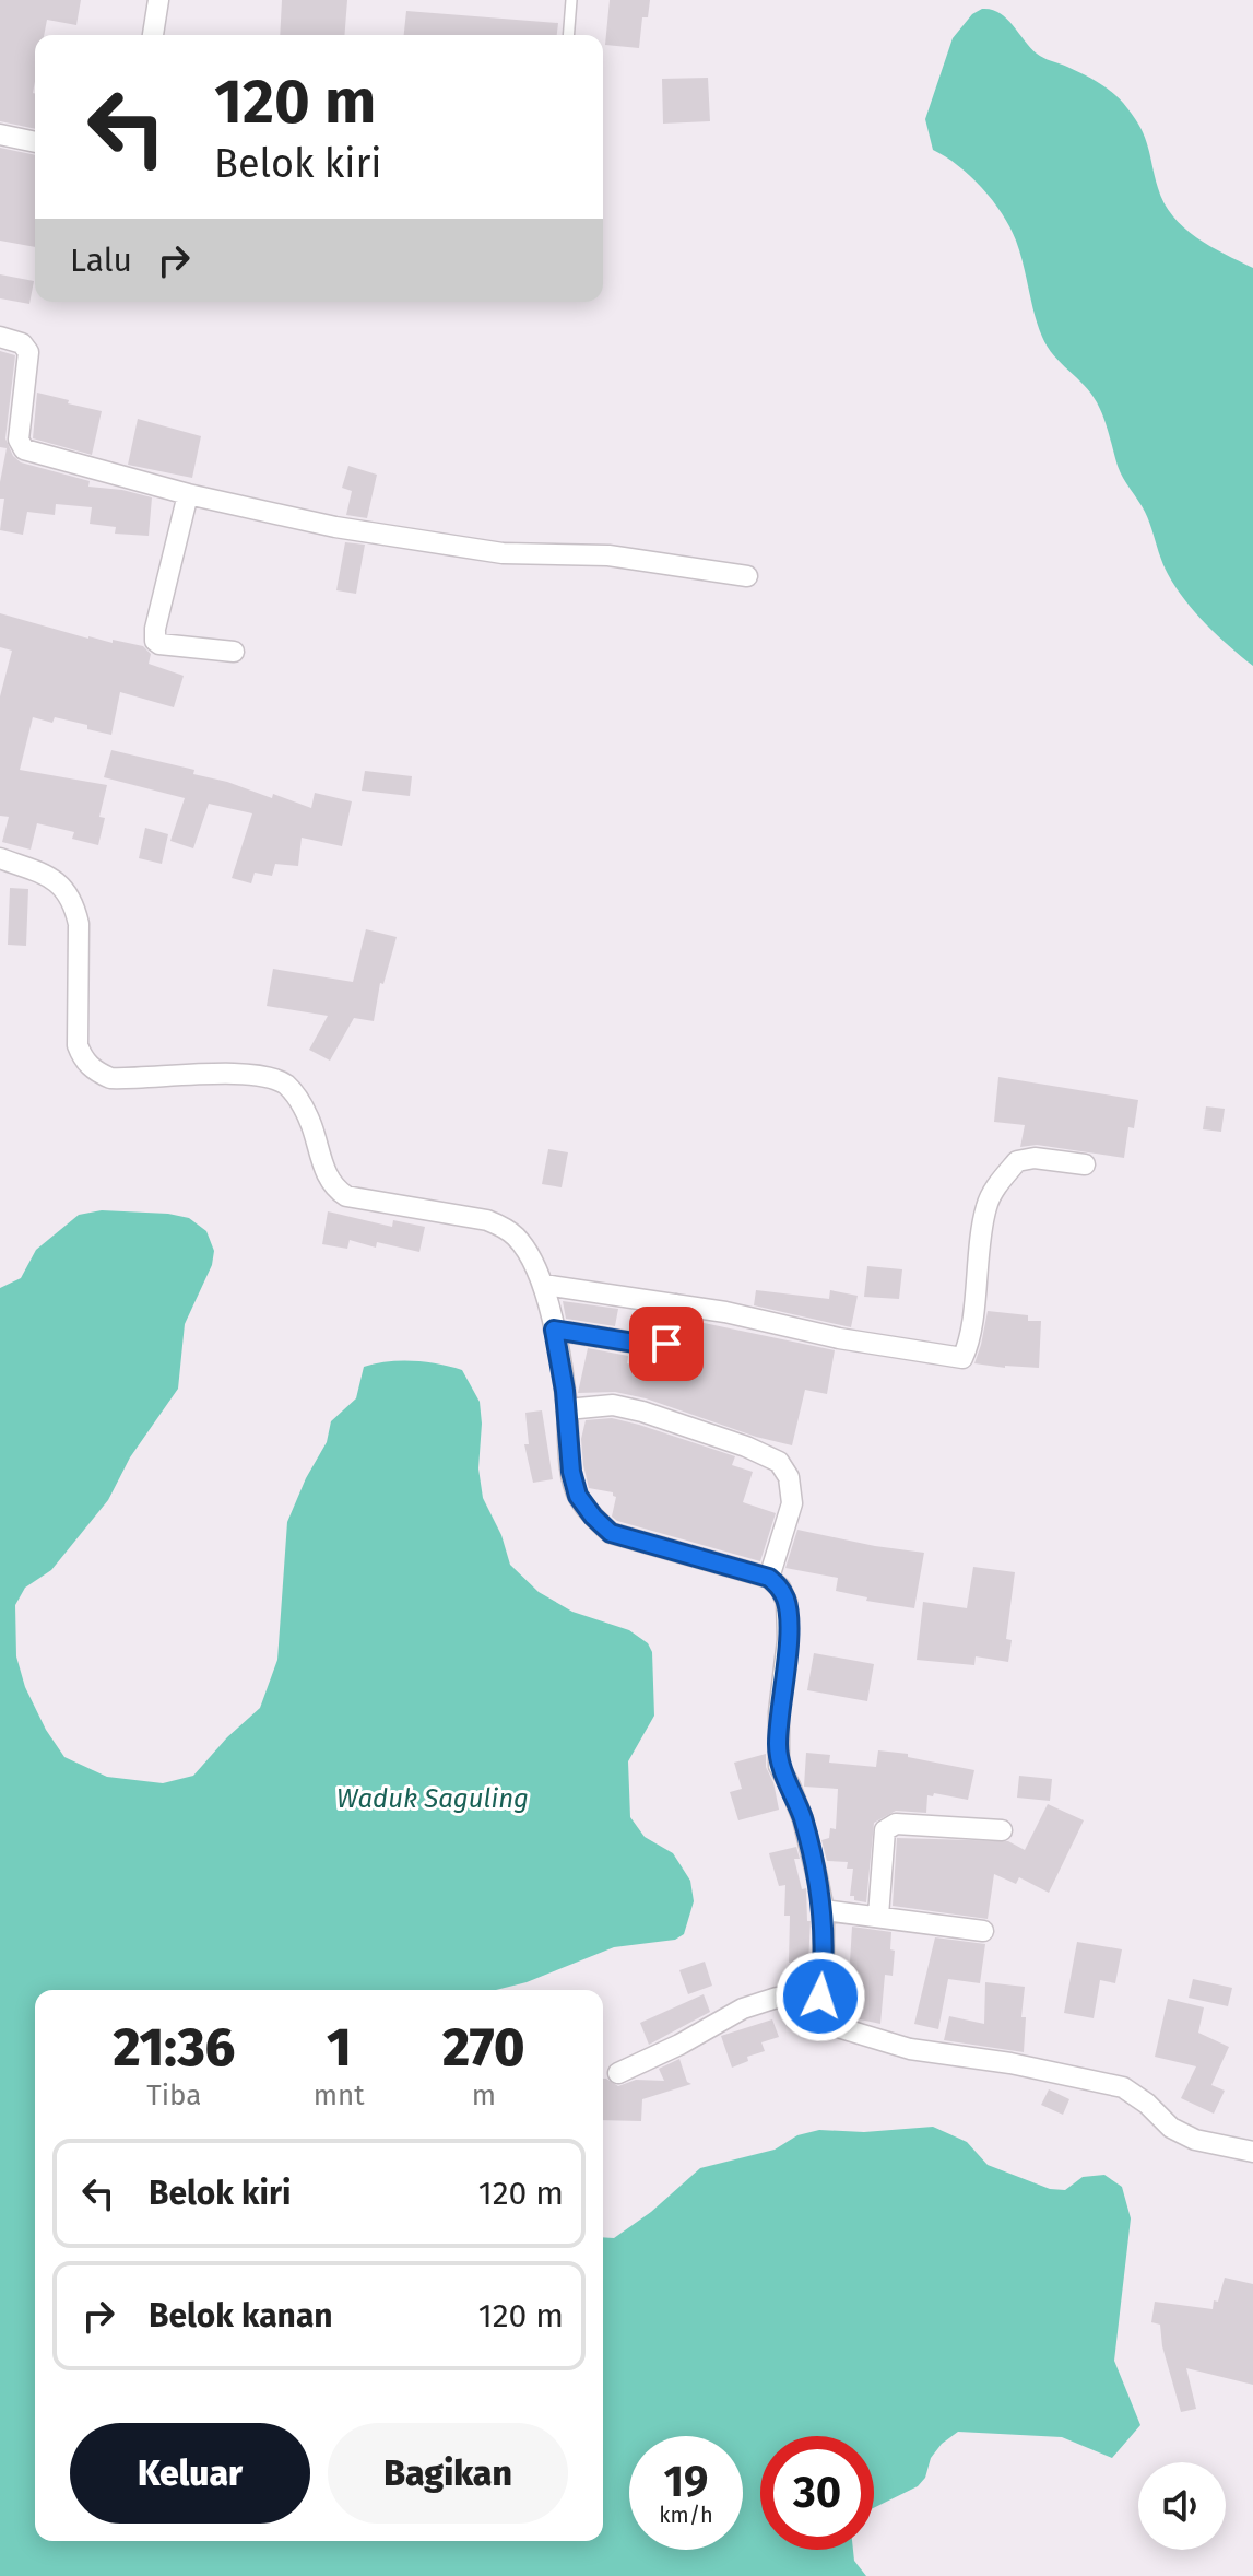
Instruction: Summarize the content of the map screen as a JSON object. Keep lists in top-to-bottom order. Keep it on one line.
{"water":["Waduk Saguling"],"page":{"turn":["120 m","Belok kiri"],"then":"Lalu","eta":["21:36","Tiba","1","mnt","270","m"],"list":[{"name":"Belok kiri","value":"120 m"},{"name":"Belok kanan","value":"120 m"}],"buttons":["Keluar","Bagikan"],"speed":"19 km/h","limit":"30"}}
